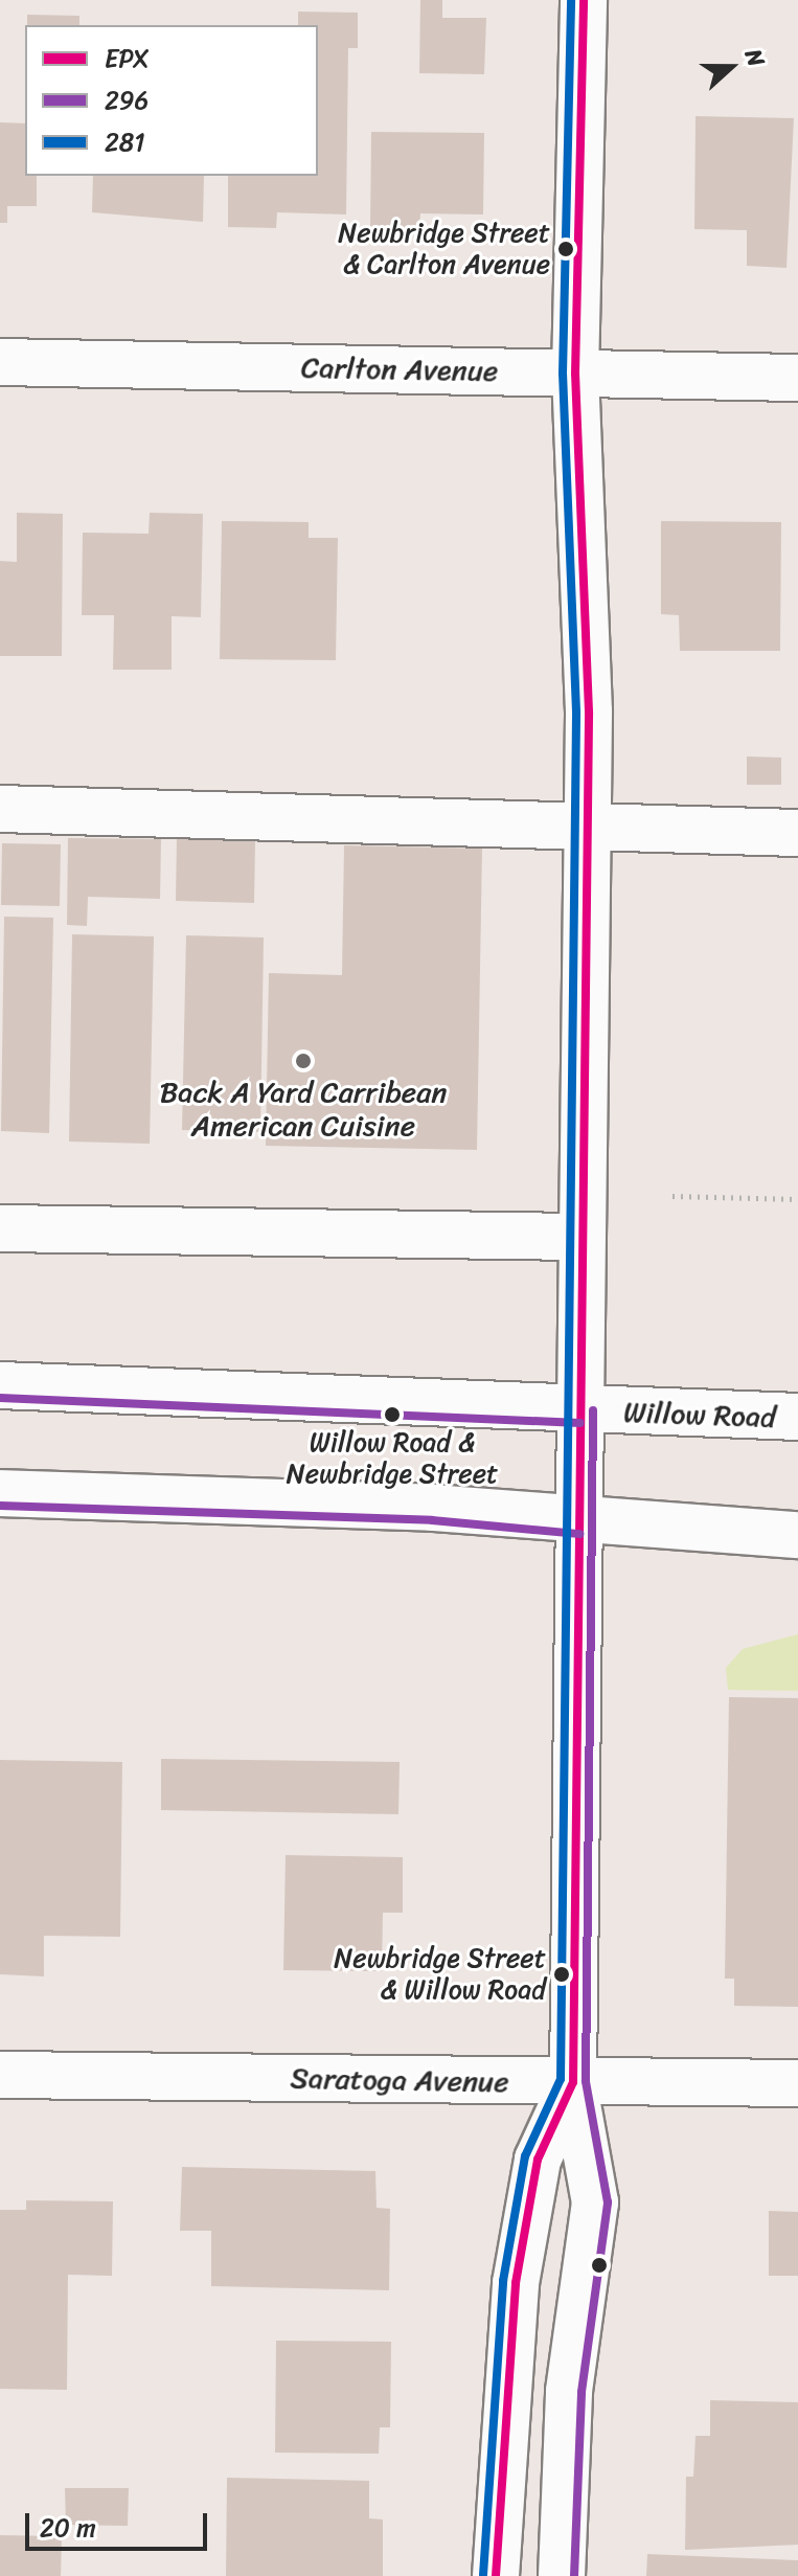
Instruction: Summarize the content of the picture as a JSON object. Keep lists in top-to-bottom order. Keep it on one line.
{"streets":{"street":["Carlton Avenue","Willow Road","Saratoga Avenue"]},"places":["Newbridge Street & Carlton Avenue","Back A Yard Carribean American Cuisine","Willow Road & Newbridge Street","Newbridge Street & Willow Road"],"lines":["transit line EPX","transit line 281","transit line 296"],"legend":["EPX","296","281"],"scale_bar":"20 m","north":"right"}
